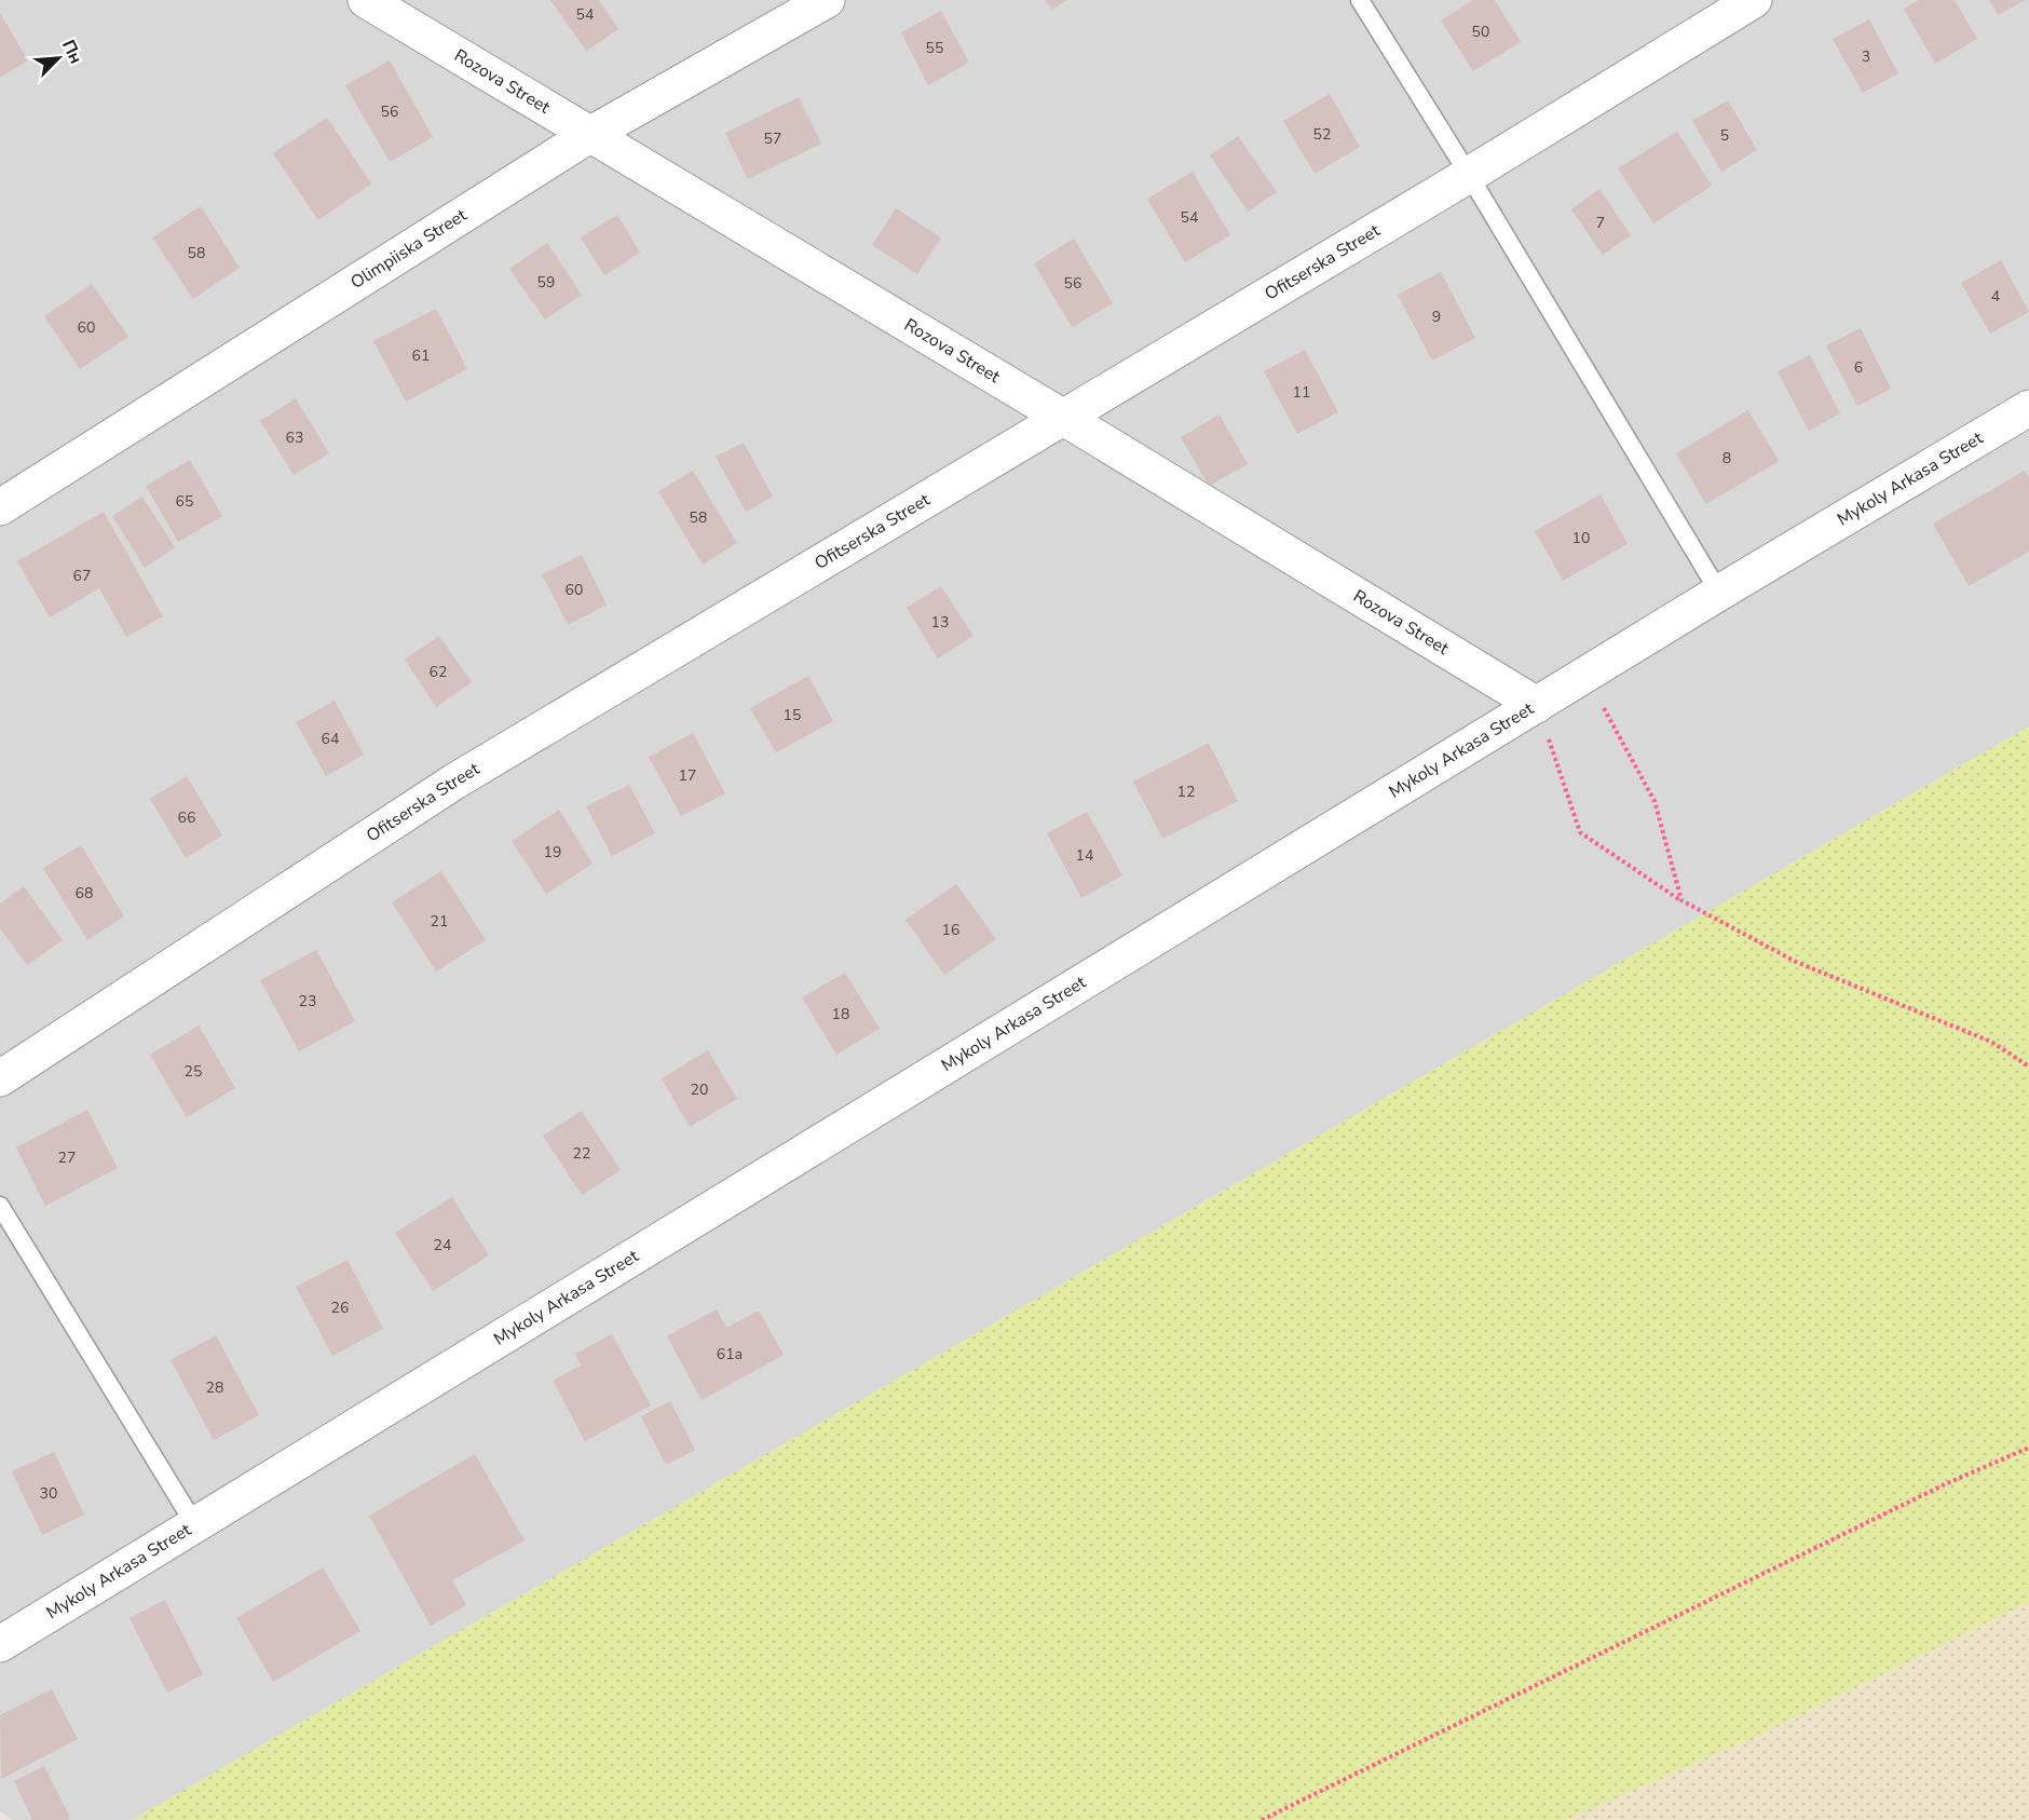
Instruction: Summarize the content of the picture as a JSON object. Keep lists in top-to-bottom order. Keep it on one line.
{"streets":{"street":["Rozova Street","Olimpiiska Street","Ofitserska Street","Mykoly Arkasa Street"]},"crossings":[["Rozova Street","Olimpiiska Street"],["Rozova Street","Ofitserska Street"],["Rozova Street","Mykoly Arkasa Street"]],"house_numbers":["54","50","55","3","56","52","5","57","54","7","58","59","56","4","9","60","61","6","11","63","8","65","58","10","67","60","13","62","15","64","17","12","66","19","14","68","21","16","23","18","25","20","22","27","24","26","61а","28","30"],"north":"top right"}
